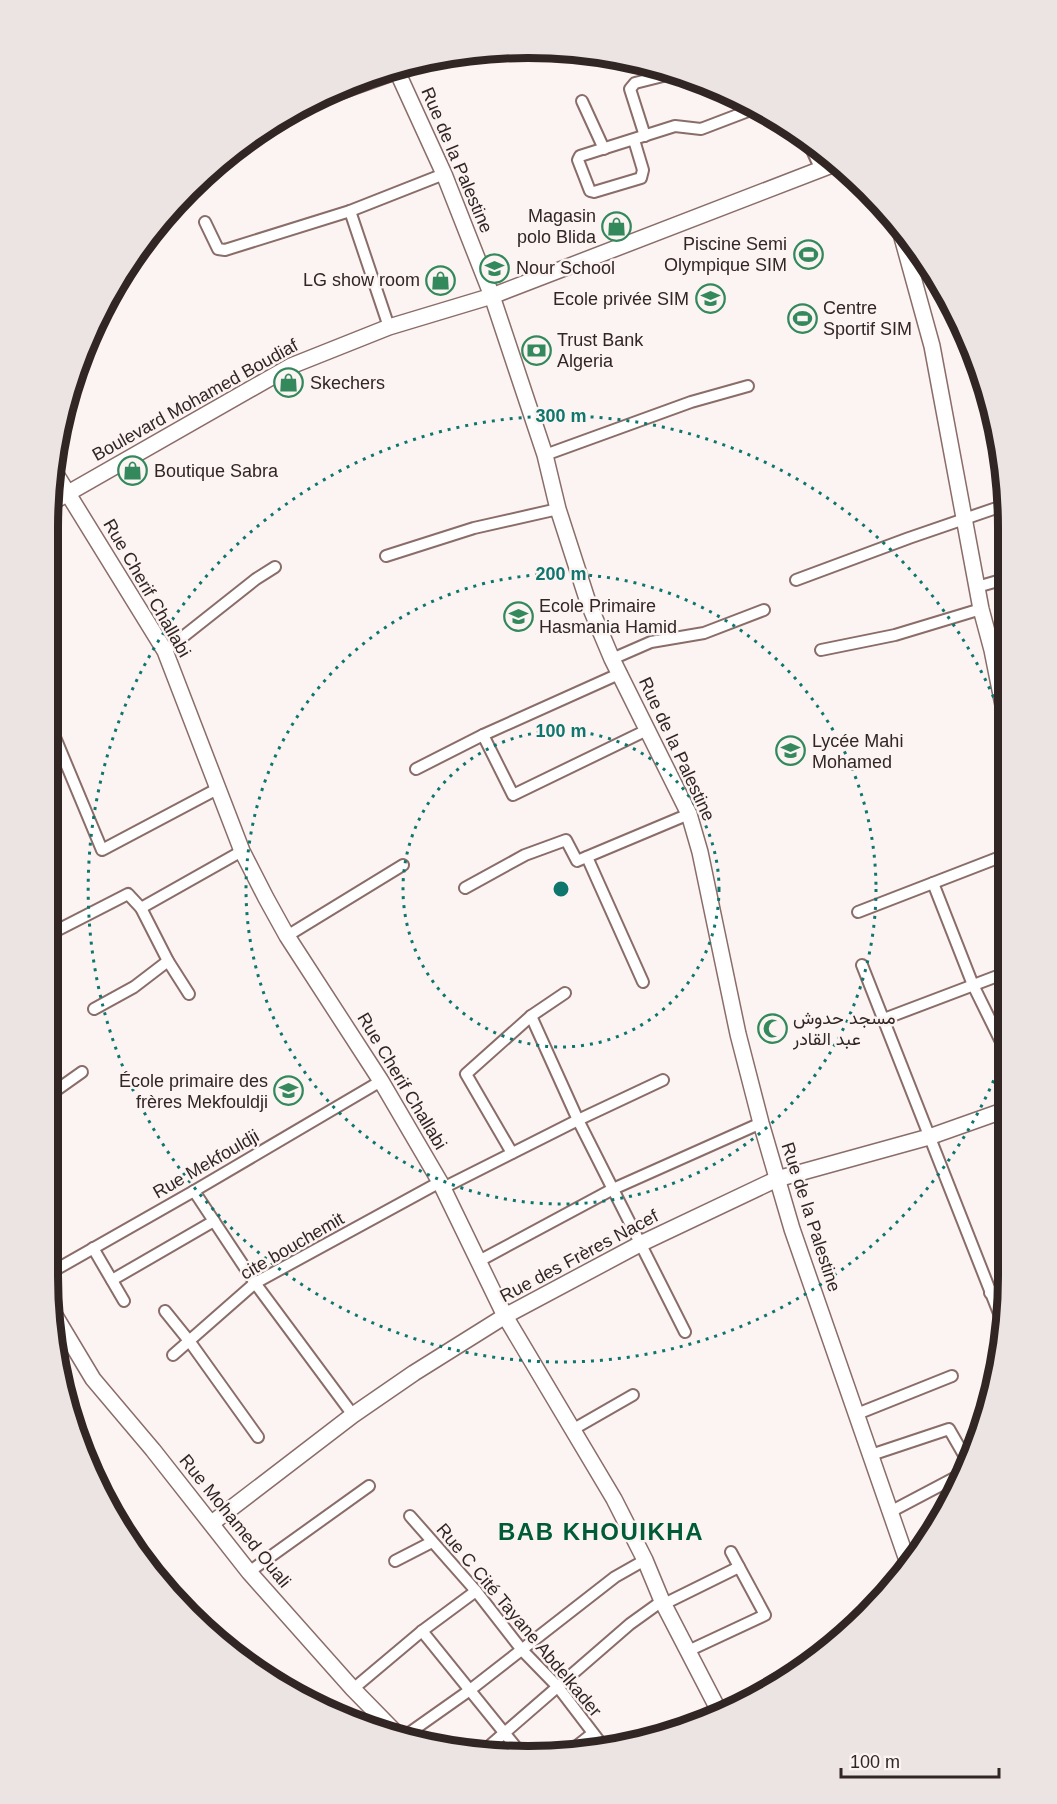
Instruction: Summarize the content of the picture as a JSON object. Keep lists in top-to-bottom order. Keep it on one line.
{"streets":{"street":["Rue de la Palestine","Boulevard Mohamed Boudiaf","Rue Cherif Challabi","Rue Mekfouldji","cite bouchemit","Rue des Frères Nacef","Rue Mohamed Ouali","Rue C Cité Tayane Abdelkader"]},"crossings":[["Rue de la Palestine","Boulevard Mohamed Boudiaf"],["Rue de la Palestine","Rue des Frères Nacef"],["Boulevard Mohamed Boudiaf","Rue Cherif Challabi"],["Rue Cherif Challabi","Rue Mekfouldji"],["Rue Cherif Challabi","cite bouchemit"],["Rue Cherif Challabi","Rue des Frères Nacef"],["Rue des Frères Nacef","Rue Mohamed Ouali"]],"districts":["BAB KHOUIKHA"],"places":{"shop":["Magasin polo Blida","LG show room","Skechers","Boutique Sabra"],"sports":["Piscine Semi Olympique SIM","Centre Sportif SIM"],"school or university":["Nour School","Ecole privée SIM","Ecole Primaire Hasmania Hamid","Lycée Mahi Mohamed","École primaire des frères Mekfouldji"],"bank":["Trust Bank Algeria"],"mosque":["مسجد حدوش عبد القادر"]},"scale_bar":"100 m","rings":["300 m","200 m","100 m"]}
